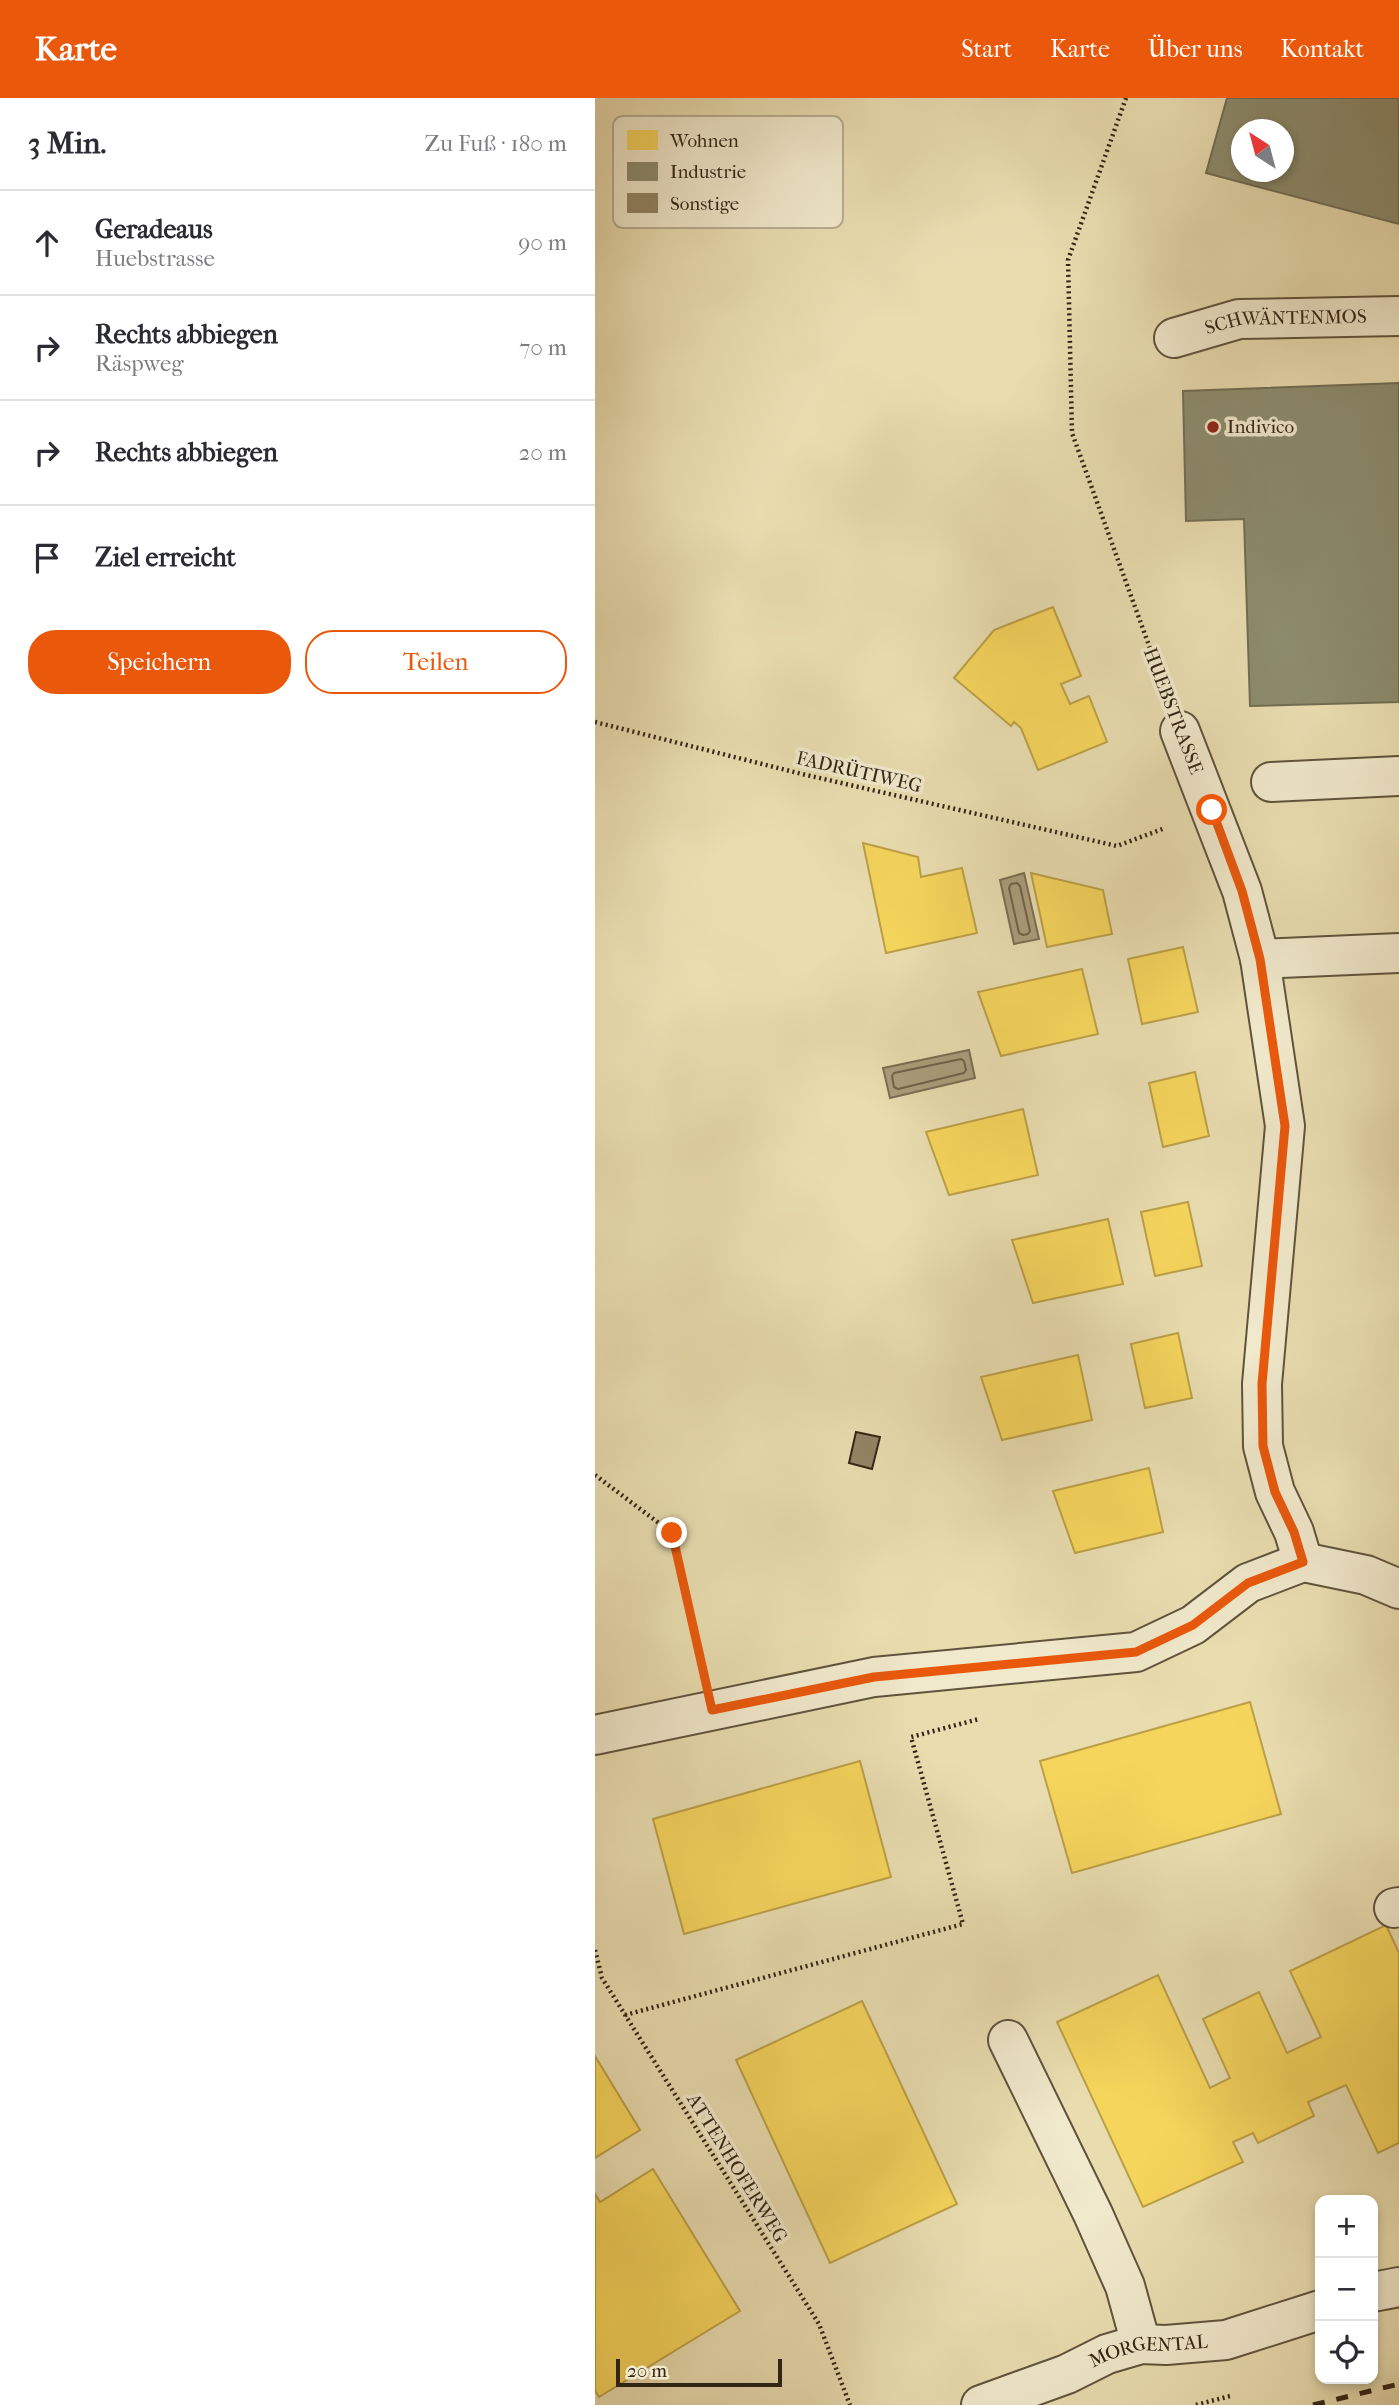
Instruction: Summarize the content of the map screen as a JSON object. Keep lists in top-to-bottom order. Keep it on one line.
{"streets":{"street":["SCHWÄNTENMOS","HUEBSTRASSE","MORGENTAL"],"path":["FADRÜTIWEG","ATTENHOFERWEG"]},"places":["Indivico"],"legend":["Wohnen","Industrie","Sonstige"],"scale_bar":"20 m","north":"top left","page":{"header":"Karte","nav":["Start","Karte","Über uns","Kontakt"],"heading":["3 Min.","Zu Fuß · 180 m"],"list":[["Geradeaus","Huebstrasse","90 m"],["Rechts abbiegen","Räspweg","70 m"],["Rechts abbiegen","20 m"],"Ziel erreicht"],"buttons":["Speichern","Teilen"],"map_buttons":["+","−"],"scale":"20 m"}}
